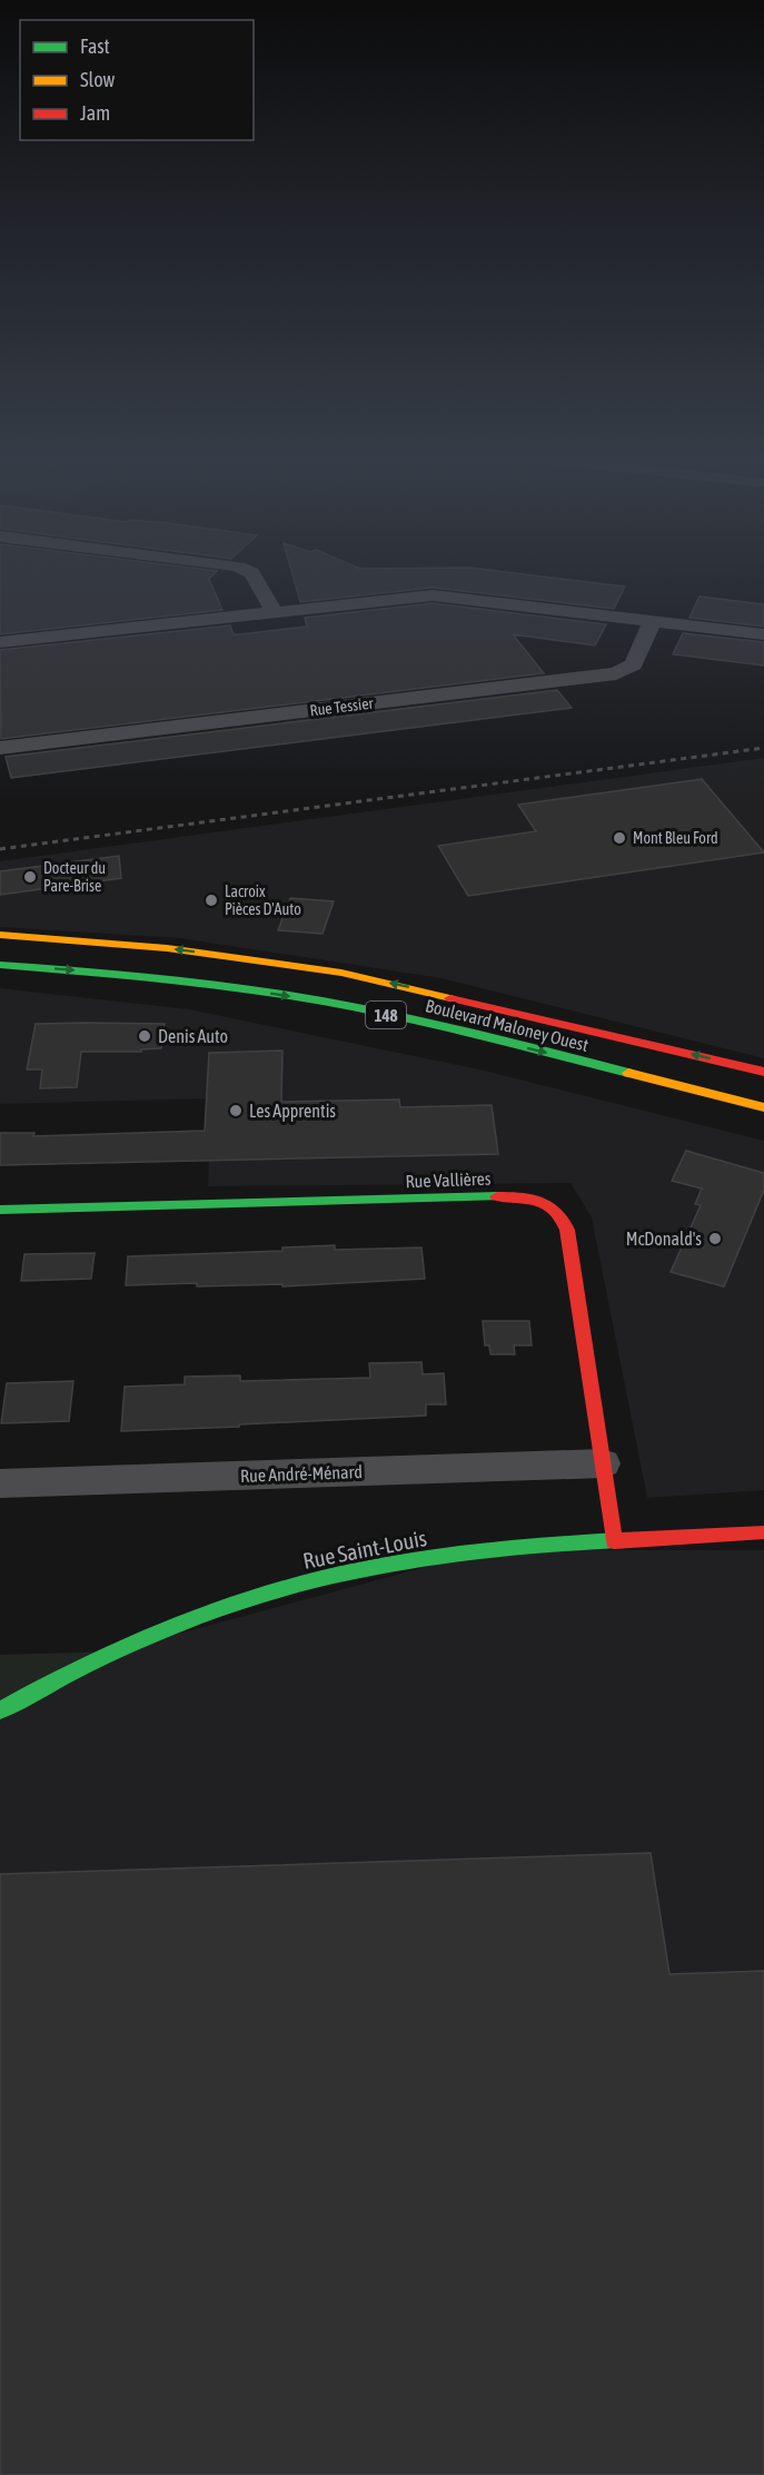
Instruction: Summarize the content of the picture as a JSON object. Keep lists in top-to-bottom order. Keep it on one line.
{"streets":{"main road":["148","Boulevard Maloney Ouest","Rue Vallières","Rue Saint-Louis"],"street":["Rue Tessier","Rue André-Ménard"]},"crossings":[["Rue Vallières","Rue André-Ménard"],["Rue Vallières","Rue Saint-Louis"]],"places":["Mont Bleu Ford","Docteur du Pare-Brise","Lacroix Pièces D'Auto","Denis Auto","Les Apprentis","McDonald's"],"legend":["Fast","Slow","Jam"]}
